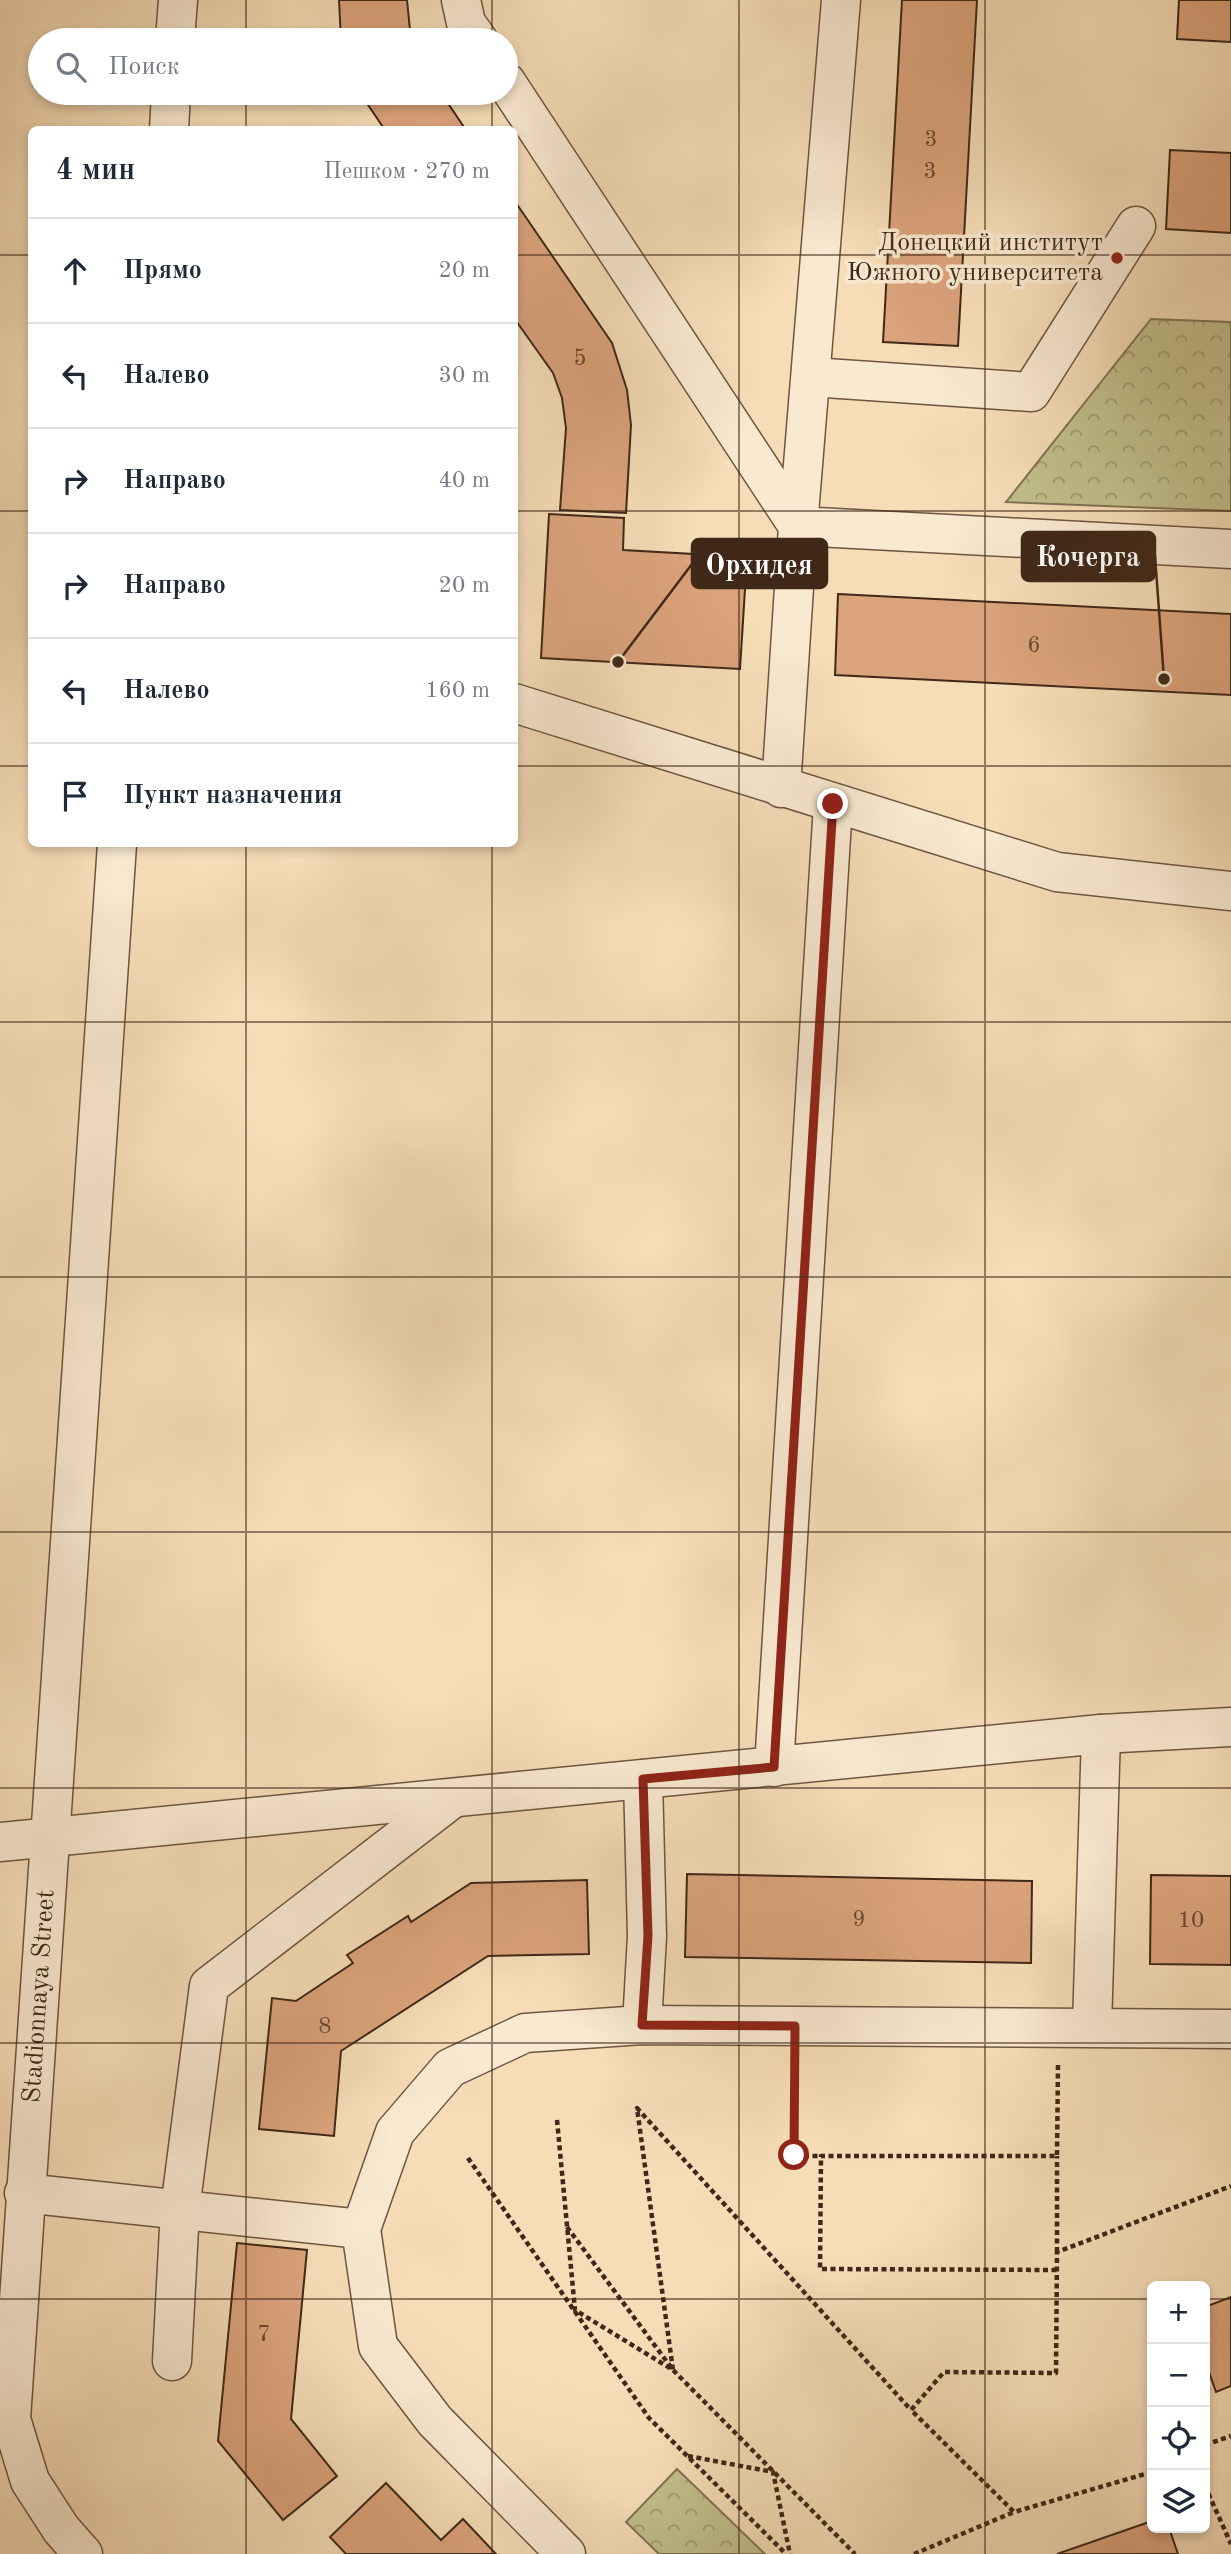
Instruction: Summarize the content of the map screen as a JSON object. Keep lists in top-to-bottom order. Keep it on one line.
{"streets":{"street":["Stadionnaya Street"]},"places":["Донецкий институт Южного университета","Орхидея","Кочерга"],"house_numbers":["3","3","5","6","9","10","8","7"],"page":{"search":"Поиск","heading":["4 мин","Пешком · 270 m"],"list":[["Прямо","20 m"],["Налево","30 m"],["Направо","40 m"],["Направо","20 m"],["Налево","160 m"],"Пункт назначения"],"map_buttons":["+","−"]}}
